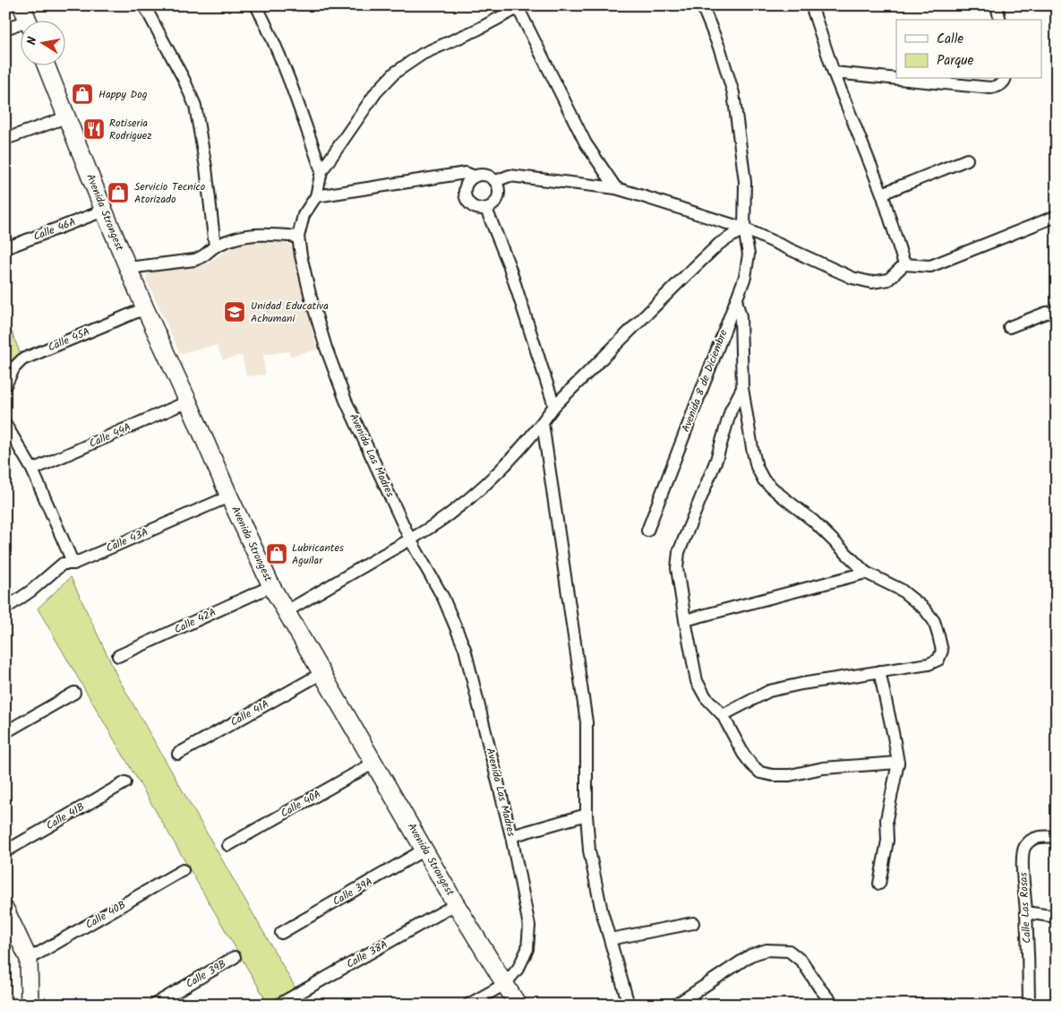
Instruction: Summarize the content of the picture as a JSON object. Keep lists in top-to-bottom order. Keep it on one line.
{"streets":{"main road":["Avenida Strongest"],"street":["Calle 46A","Calle 45A","Avenida 8 de Diciembre","Calle 44A","Avenida Las Madres","Calle 43A","Calle 42A","Calle 41A","Calle 40A","Calle 41B","Calle 39A","Calle Las Rosas","Calle 40B","Calle 38A","Calle 39B"]},"crossings":[["Avenida Strongest","Calle 46A"],["Avenida Strongest","Calle 45A"],["Avenida Strongest","Calle 44A"],["Avenida Strongest","Avenida Las Madres"],["Avenida Strongest","Calle 43A"],["Avenida Strongest","Calle 42A"],["Avenida Strongest","Calle 41A"],["Avenida Strongest","Calle 40A"],["Avenida Strongest","Calle 39A"],["Avenida Strongest","Calle 38A"]],"places":{"shop":["Happy Dog","Servicio Tecnico Atorizado","Lubricantes Aguilar"],"restaurant":["Rotiseria Rodriguez"],"school or university":["Unidad Educativa Achumani"]},"legend":["Calle","Parque"],"north":"left"}
